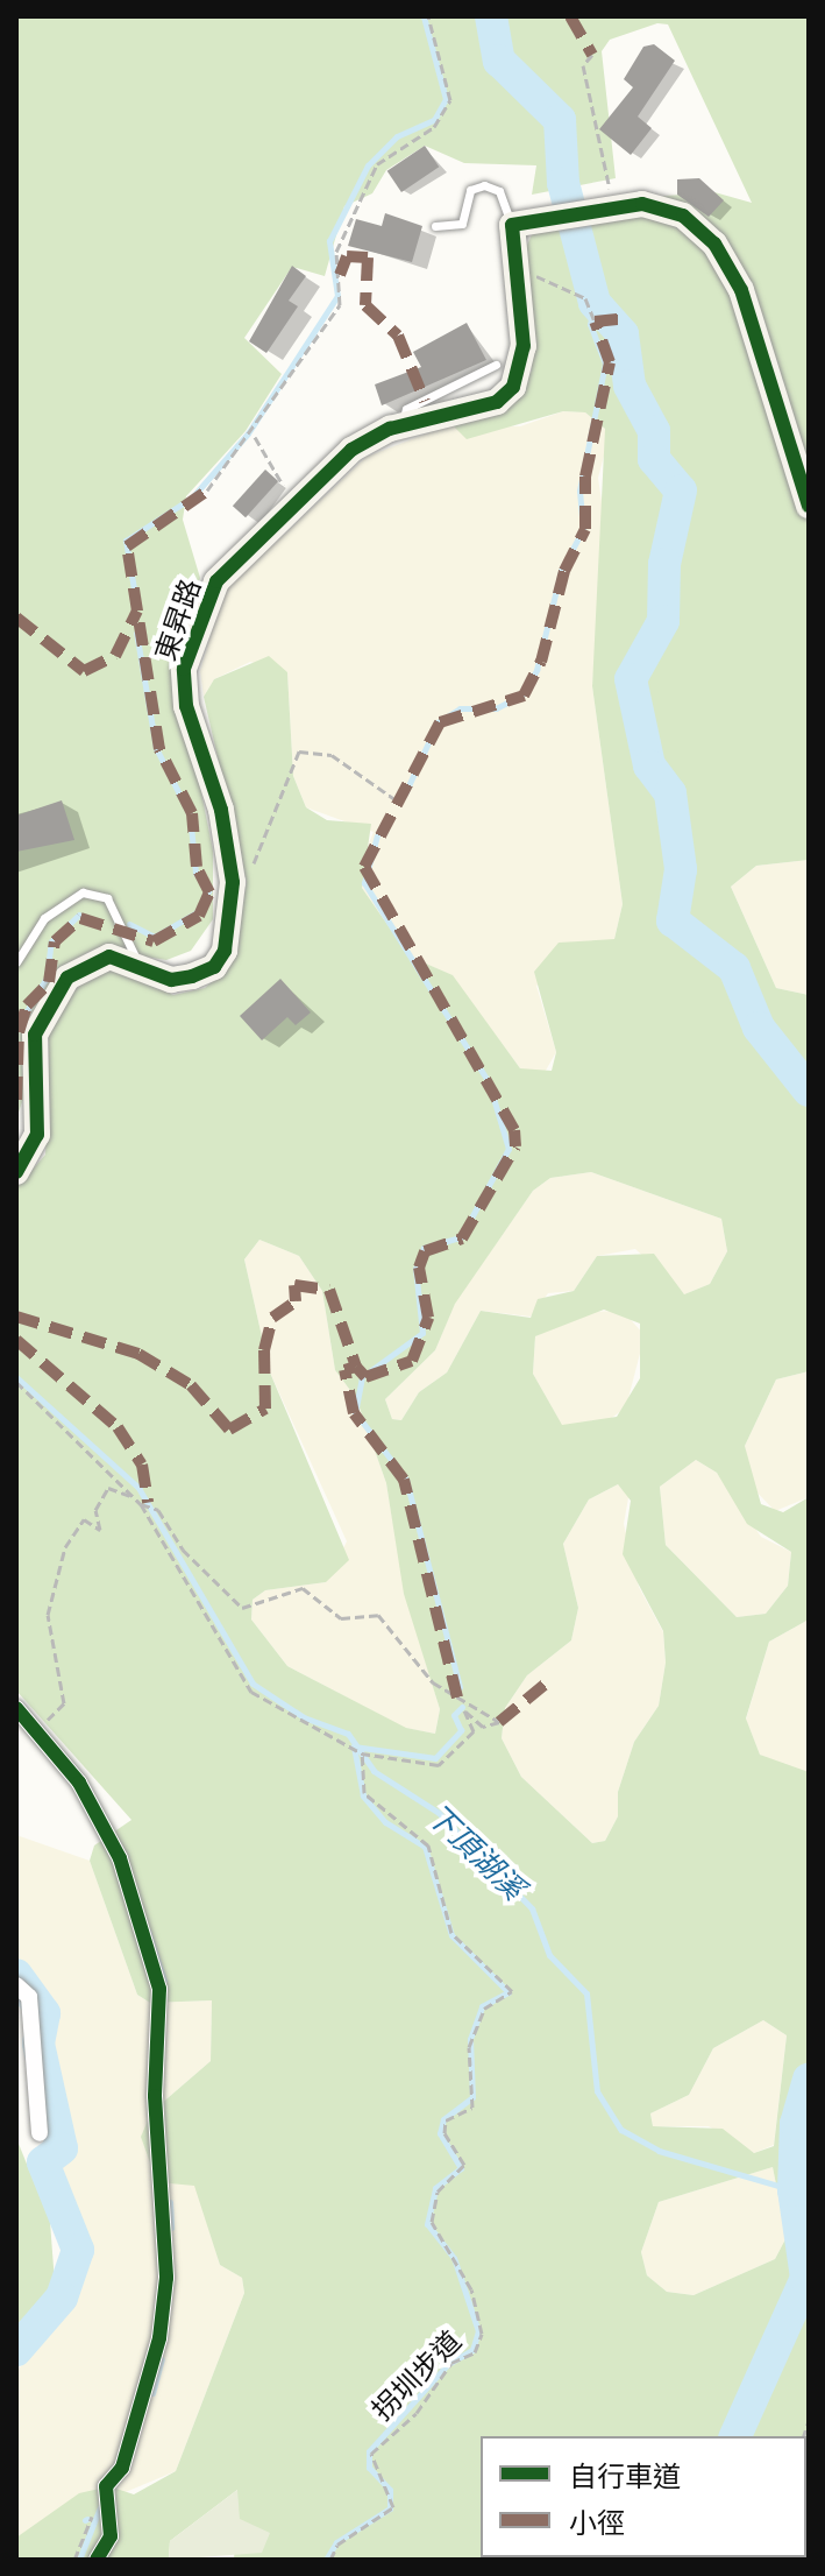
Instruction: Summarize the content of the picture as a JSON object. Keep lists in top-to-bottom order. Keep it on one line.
{"streets":{"street":["東昇路"],"path":["拐圳步道"]},"water":["下頂湖溪"],"legend":["自行車道","小徑"]}
